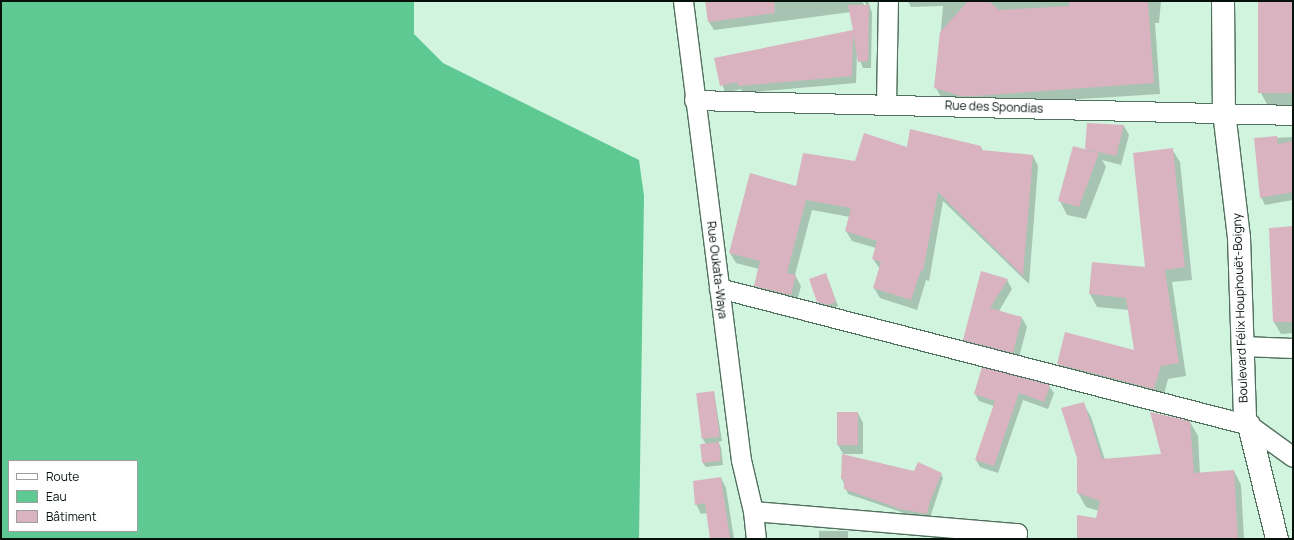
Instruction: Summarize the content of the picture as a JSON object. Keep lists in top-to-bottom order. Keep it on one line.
{"streets":{"street":["Rue des Spondias","Rue Oukata-Waya","Boulevard Félix Houphouët-Boigny"]},"crossings":[["Rue des Spondias","Rue Oukata-Waya"],["Rue des Spondias","Boulevard Félix Houphouët-Boigny"]],"legend":["Route","Eau","Bâtiment"]}
